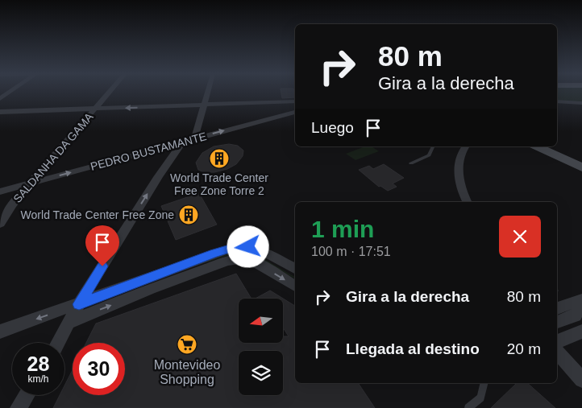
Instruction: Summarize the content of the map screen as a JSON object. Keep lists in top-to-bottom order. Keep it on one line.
{"streets":{"street":["PEDRO BUSTAMANTE","SALDANHA DA GAMA"]},"crossings":[["PEDRO BUSTAMANTE","SALDANHA DA GAMA"]],"places":{"building":["World Trade Center Free Zone Torre 2","World Trade Center Free Zone"],"supermarket":["Montevideo Shopping"]},"north":"left","page":{"turn":["80 m","Gira a la derecha"],"then":"Luego","heading":["1 min","100 m · 17:51"],"list":[{"name":"Gira a la derecha","value":"80 m"},{"name":"Llegada al destino","value":"20 m"}],"speed":"28 km/h","limit":"30"}}
